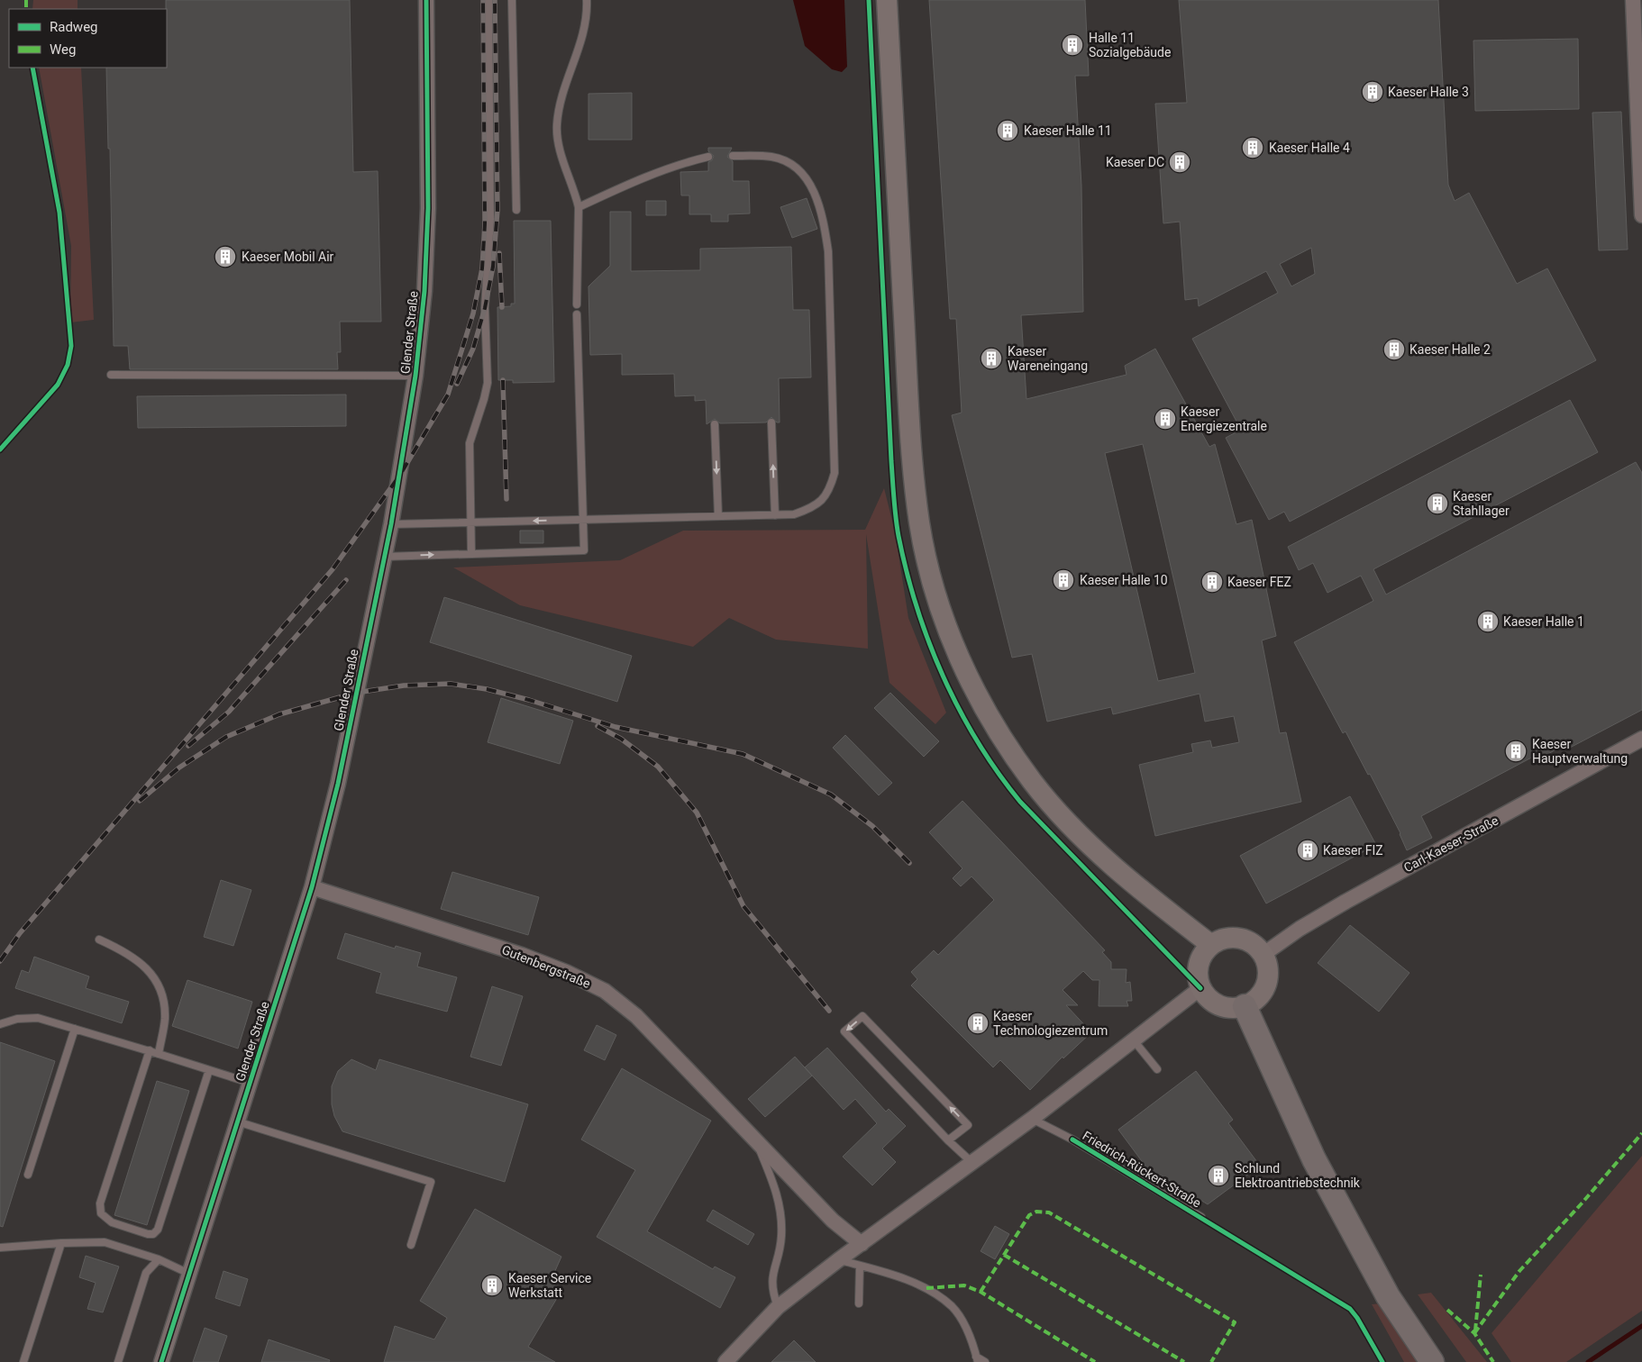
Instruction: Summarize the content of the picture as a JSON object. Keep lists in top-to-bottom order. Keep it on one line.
{"streets":{"street":["Glender Straße","Carl-Kaeser-Straße","Gutenbergstraße"],"lane":["Friedrich-Rückert-Straße"]},"crossings":[["Glender Straße","Gutenbergstraße"]],"places":{"building":["Halle 11 Sozialgebäude","Kaeser Halle 3","Kaeser Halle 11","Kaeser Halle 4","Kaeser DC","Kaeser Mobil Air","Kaeser Halle 2","Kaeser Wareneingang","Kaeser Energiezentrale","Kaeser Stahllager","Kaeser Halle 10","Kaeser FEZ","Kaeser Halle 1","Kaeser Hauptverwaltung","Kaeser FIZ","Kaeser Technologiezentrum","Schlund Elektroantriebstechnik","Kaeser Service Werkstatt"]},"legend":["Radweg","Weg"]}
